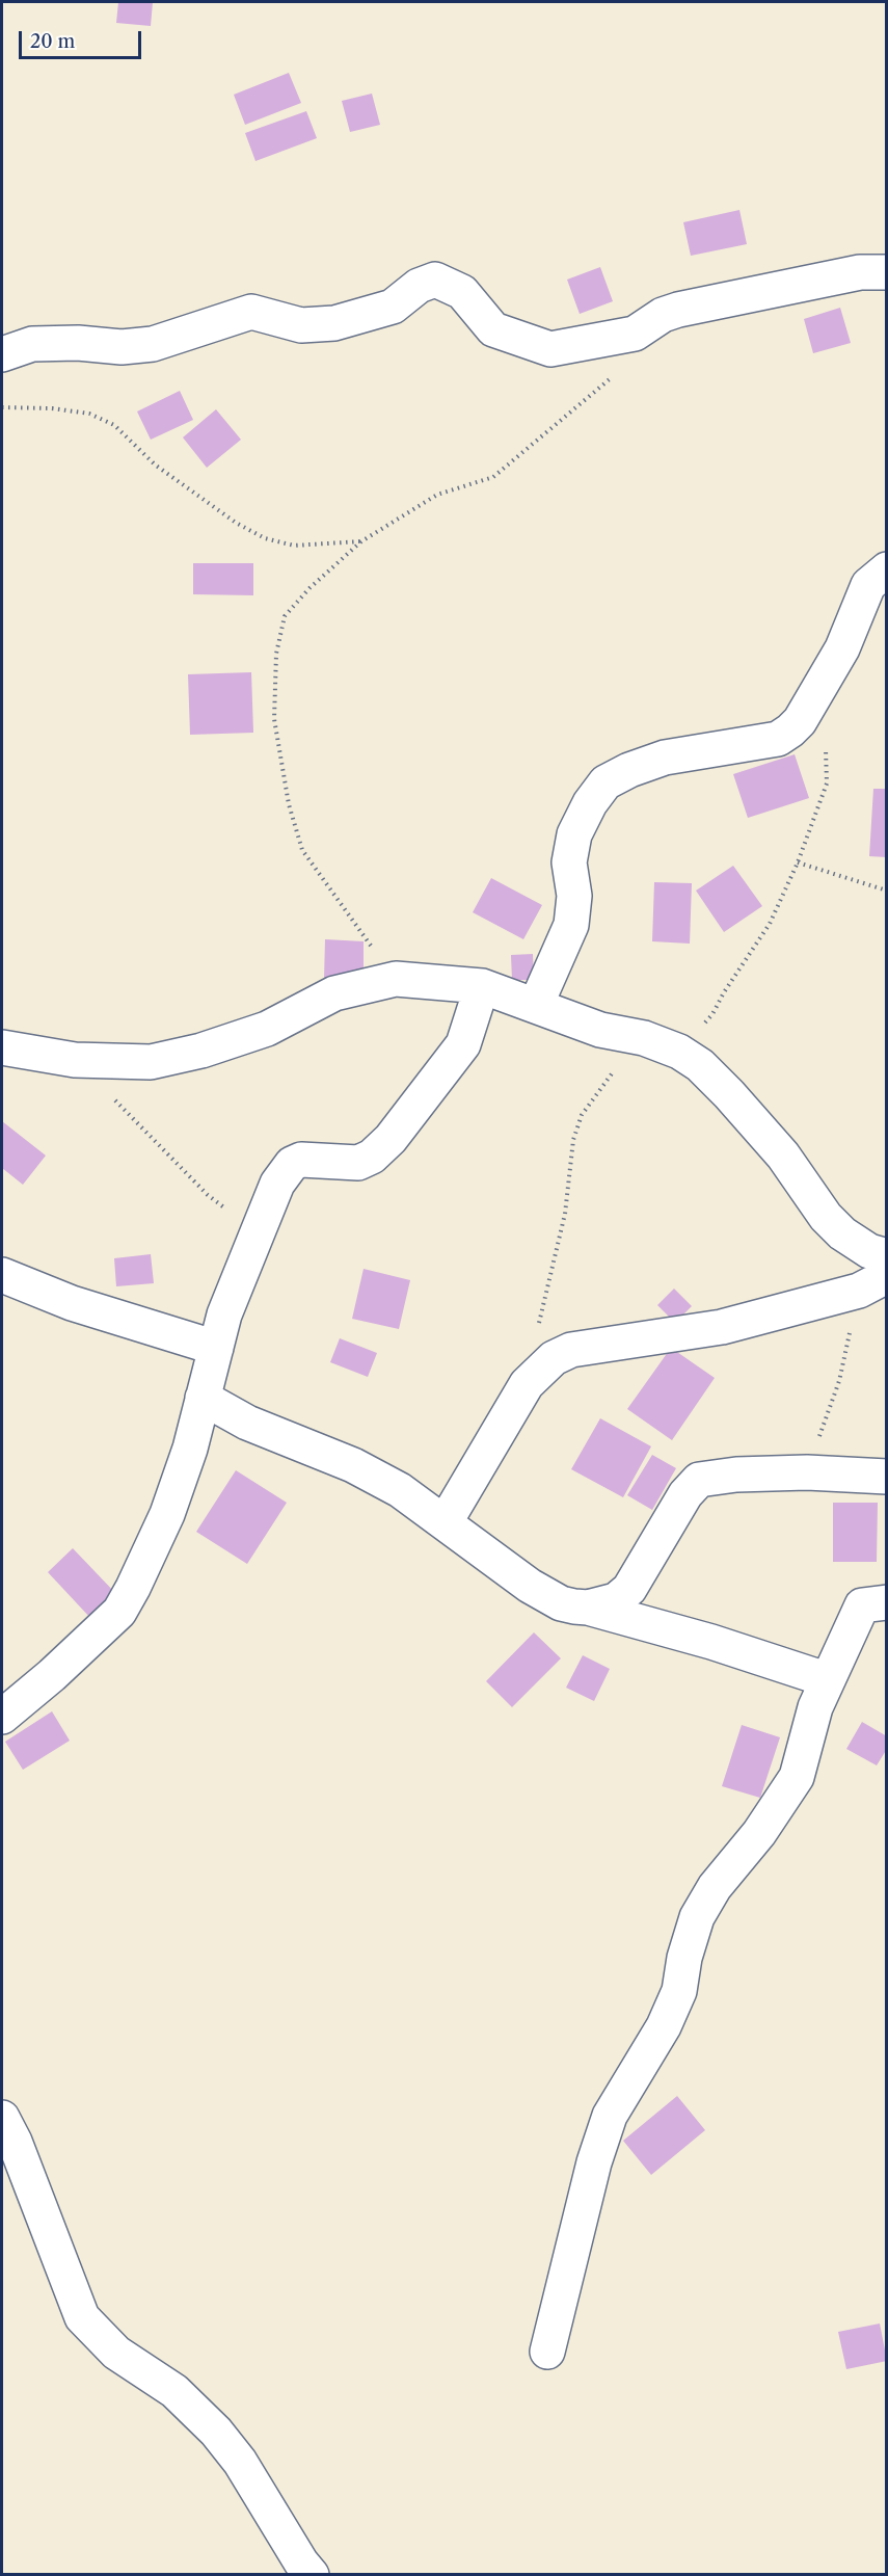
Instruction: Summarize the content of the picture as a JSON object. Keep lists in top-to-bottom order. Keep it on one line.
{"scale_bar":"20 m"}
